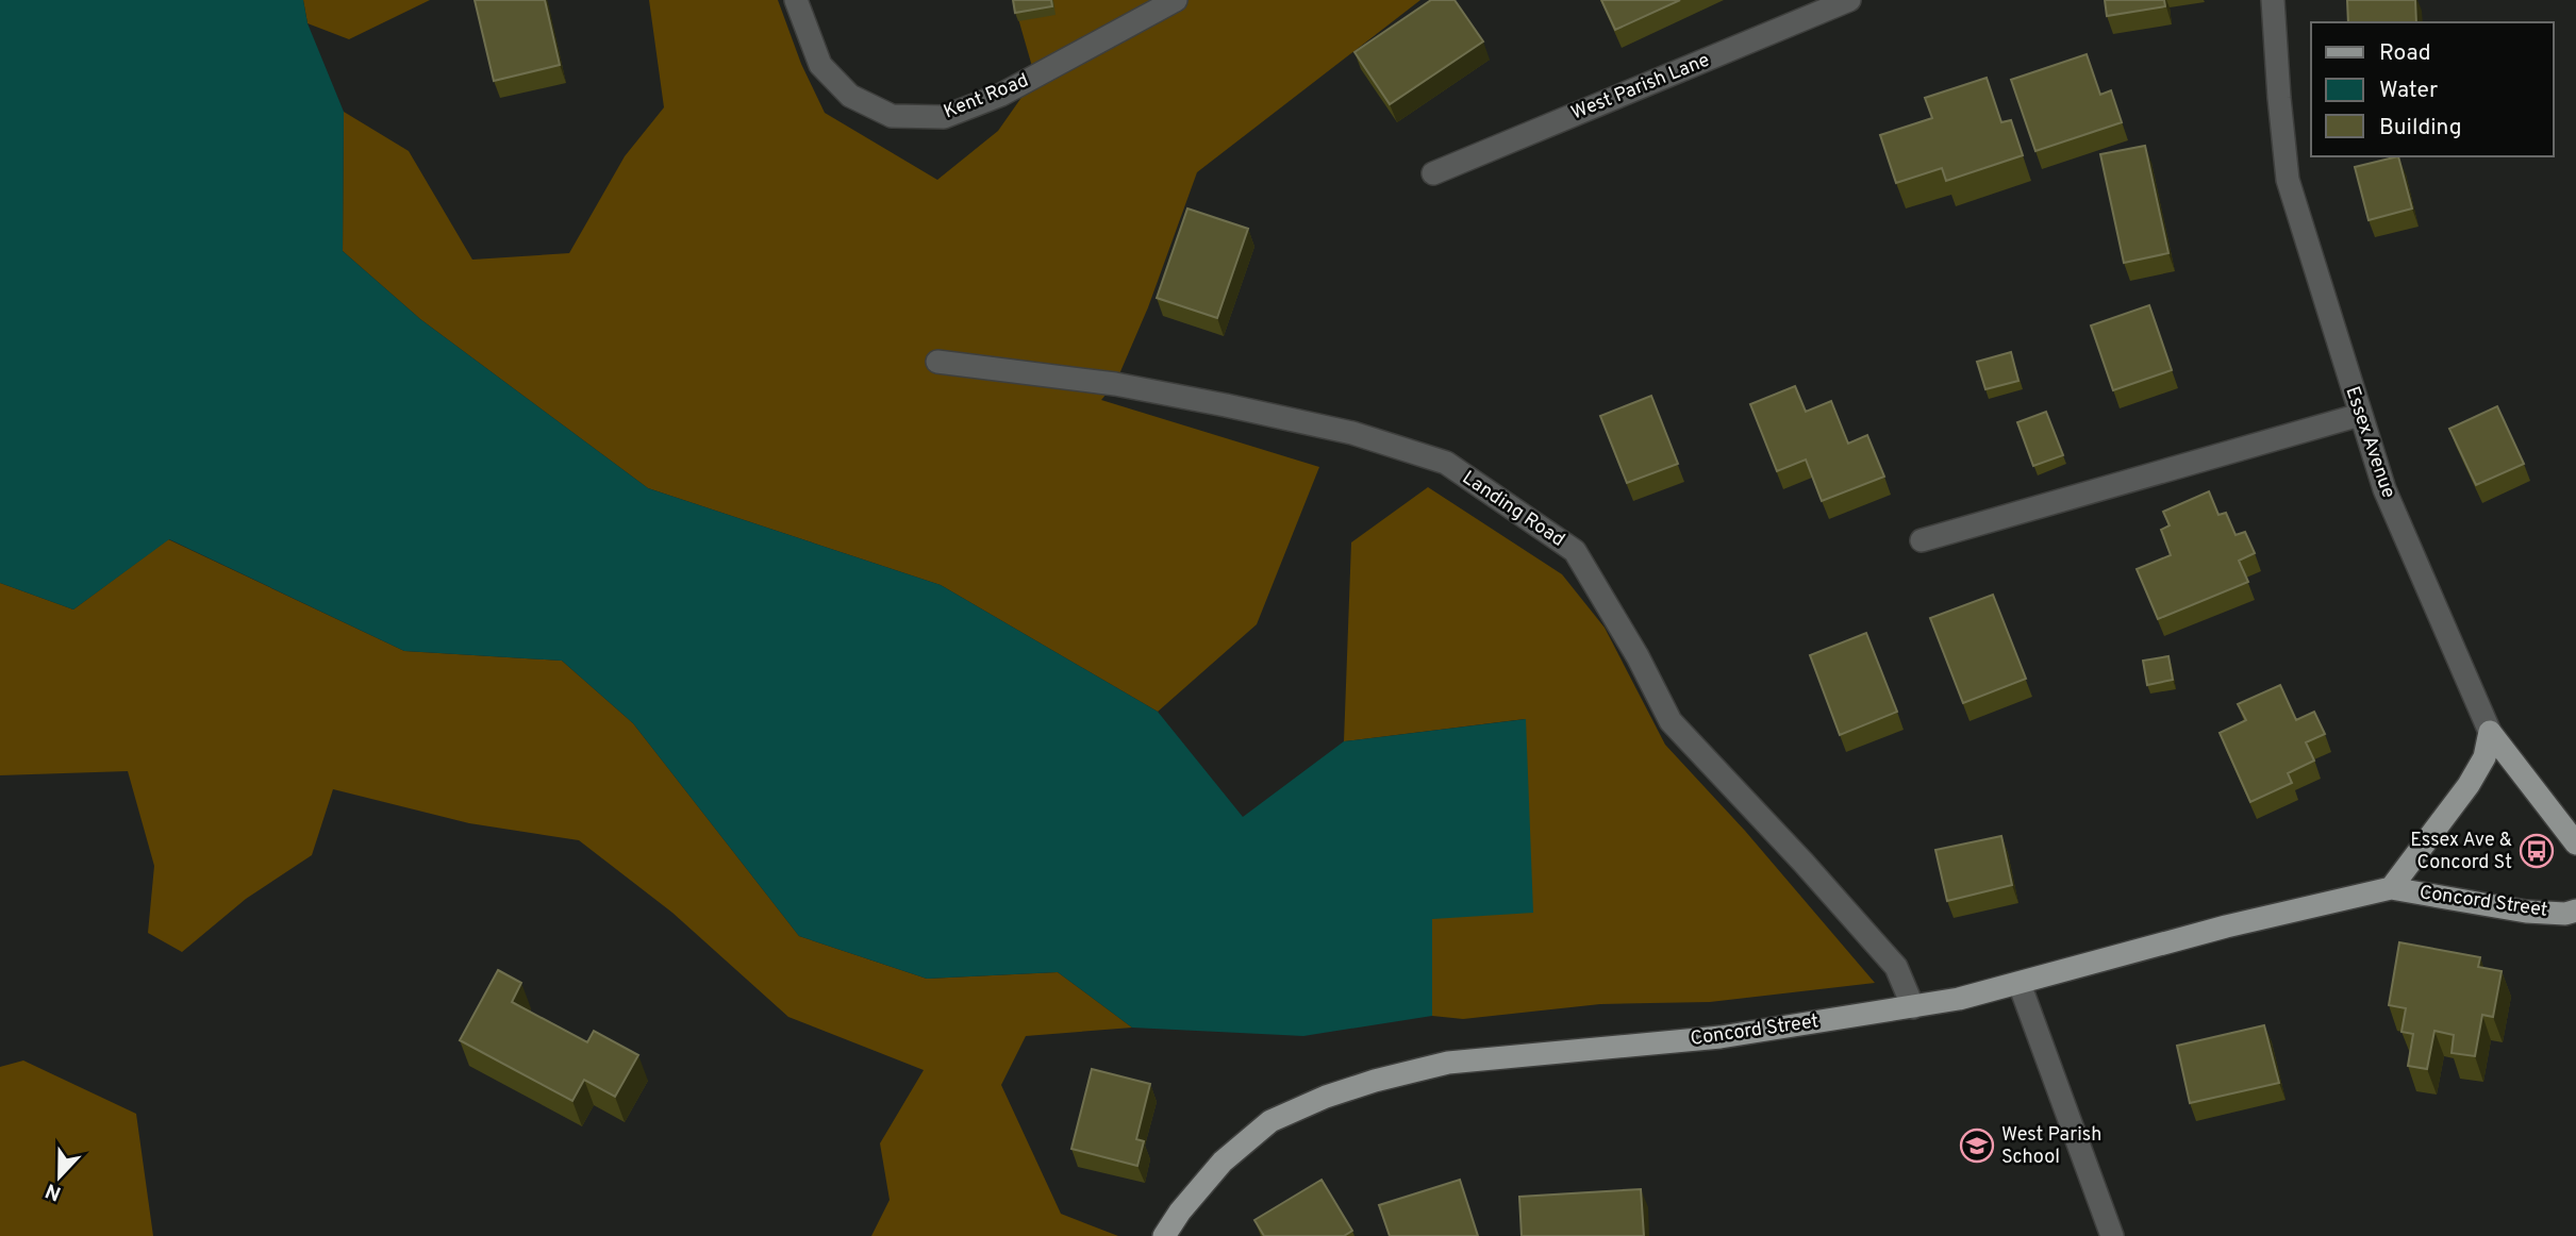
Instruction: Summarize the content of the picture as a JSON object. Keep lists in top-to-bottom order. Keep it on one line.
{"streets":{"main road":["Essex Avenue","Concord Street"],"street":["West Parish Lane","Kent Road","Landing Road"]},"crossings":[["Essex Avenue","Concord Street"],["Landing Road","Concord Street"]],"places":{"bus stop":["Essex Ave & Concord St"],"school or university":["West Parish School"]},"legend":["Road","Water","Building"],"north":"bottom"}
